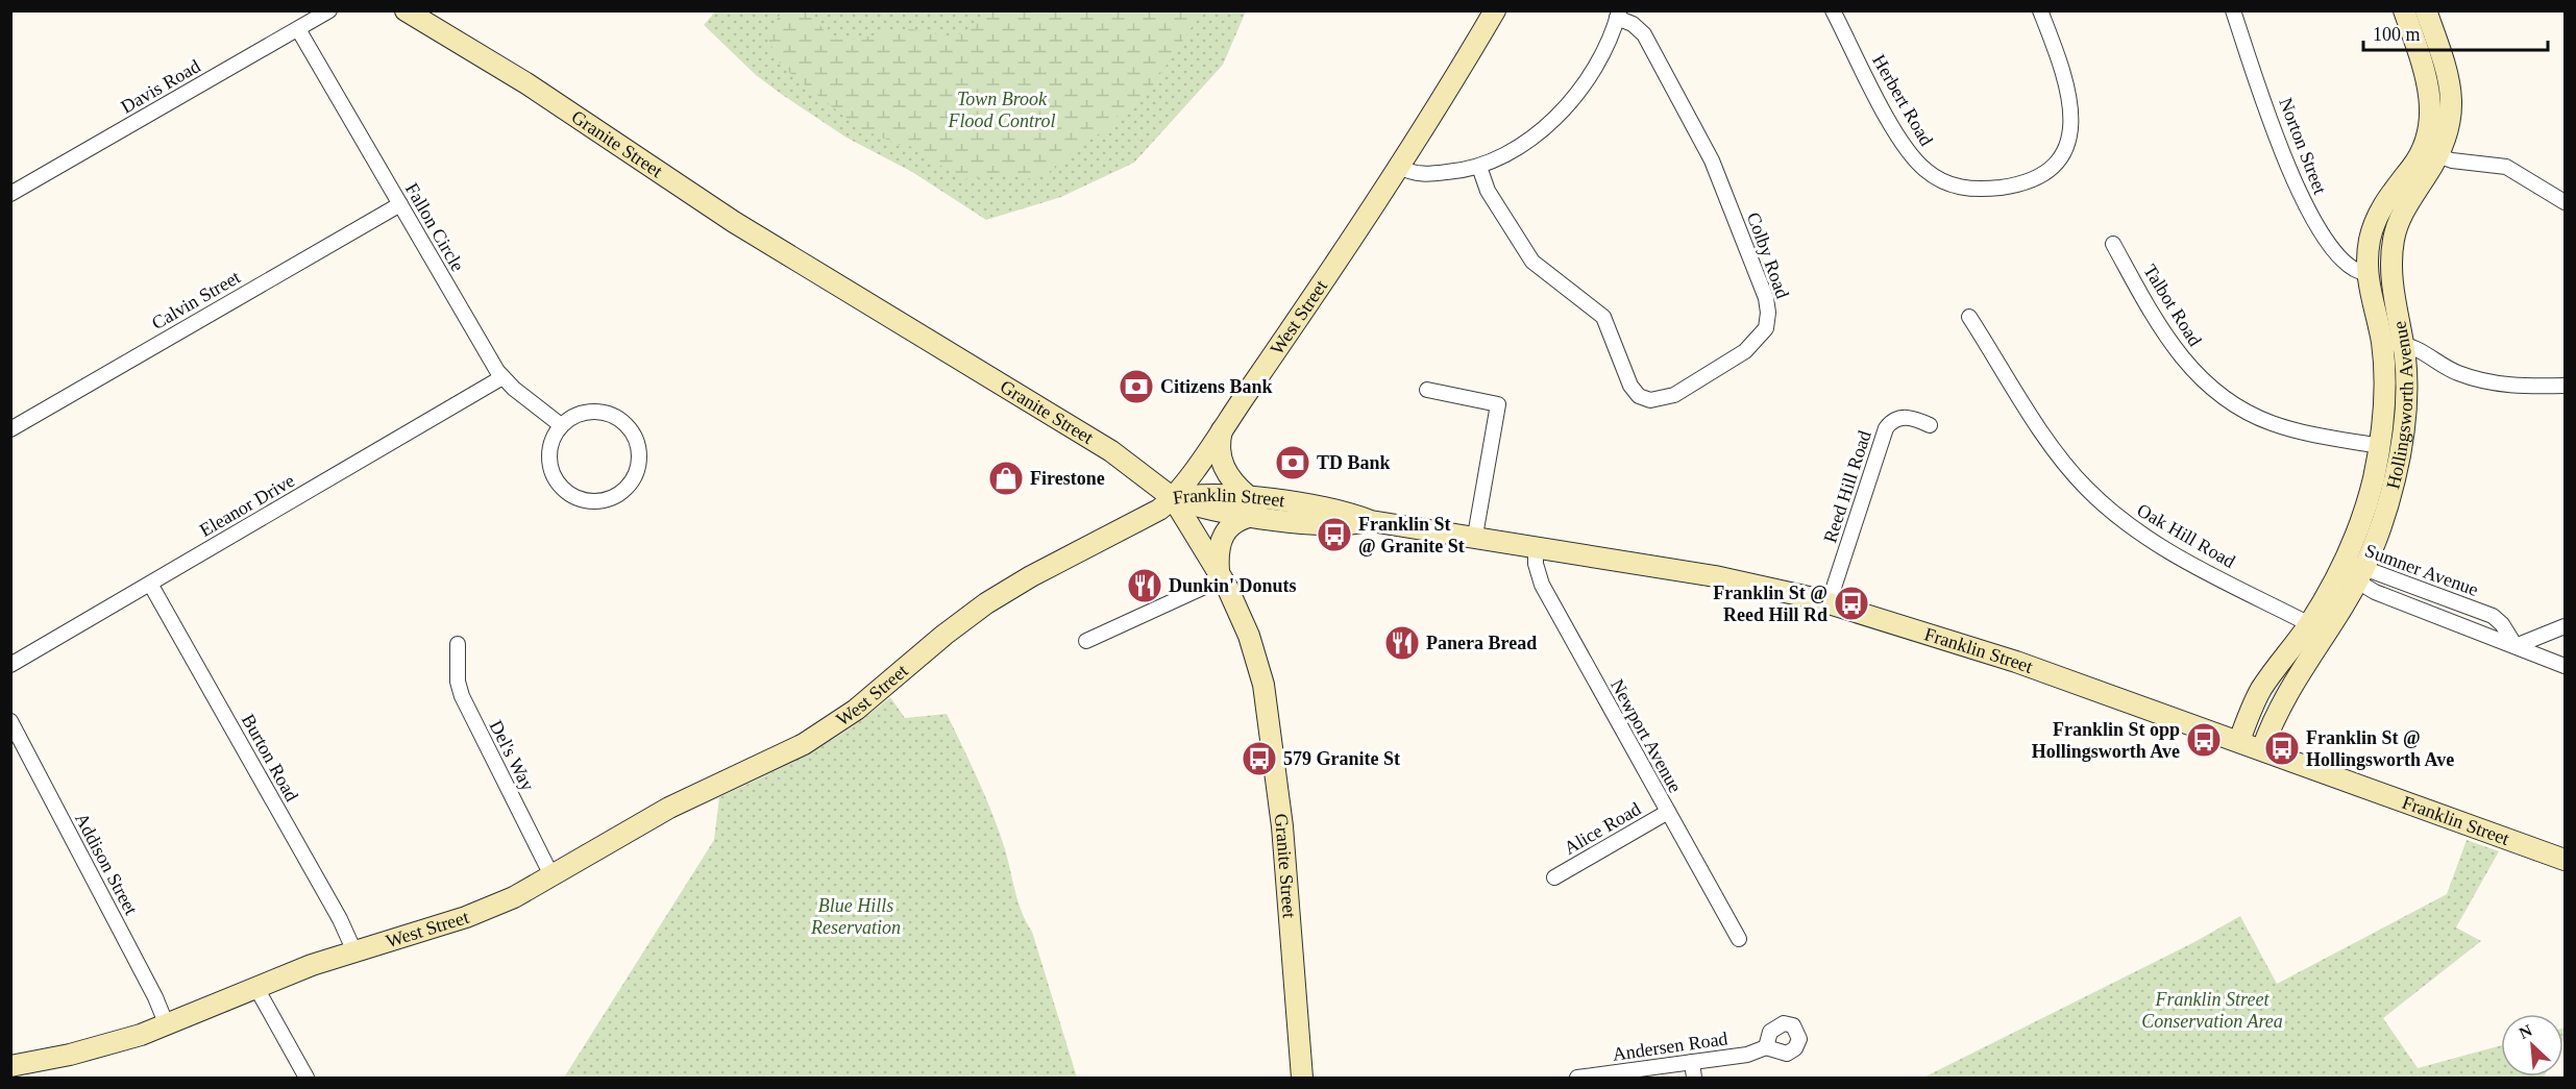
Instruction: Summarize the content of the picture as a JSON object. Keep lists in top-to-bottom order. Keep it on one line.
{"streets":{"main road":["Granite Street","West Street","Hollingsworth Avenue","Franklin Street"],"street":["Davis Road","Herbert Road","Norton Street","Fallon Circle","Colby Road","Calvin Street","Talbot Road","Reed Hill Road","Eleanor Drive","Oak Hill Road","Sumner Avenue","Newport Avenue","Del's Way","Burton Road","Alice Road","Addison Street","Andersen Road"]},"crossings":[["Davis Road","Fallon Circle"],["Granite Street","West Street"],["Granite Street","Franklin Street"],["Norton Street","Hollingsworth Avenue"],["Fallon Circle","Calvin Street"],["Fallon Circle","Eleanor Drive"],["Talbot Road","Hollingsworth Avenue"],["West Street","Franklin Street"],["West Street","Del's Way"],["West Street","Burton Road"],["West Street","Addison Street"],["Hollingsworth Avenue","Franklin Street"],["Hollingsworth Avenue","Oak Hill Road"],["Hollingsworth Avenue","Sumner Avenue"],["Reed Hill Road","Franklin Street"],["Franklin Street","Newport Avenue"],["Eleanor Drive","Burton Road"],["Newport Avenue","Alice Road"]],"parks":["Town Brook Flood Control","Blue Hills Reservation","Franklin Street Conservation Area"],"places":{"bank":["Citizens Bank","TD Bank"],"shop":["Firestone"],"bus stop":["Franklin St @ Granite St","Franklin St @ Reed Hill Rd","Franklin St opp Hollingsworth Ave","Franklin St @ Hollingsworth Ave","579 Granite St"],"restaurant":["Dunkin' Donuts","Panera Bread"]},"scale_bar":"100 m","north":"top left"}
